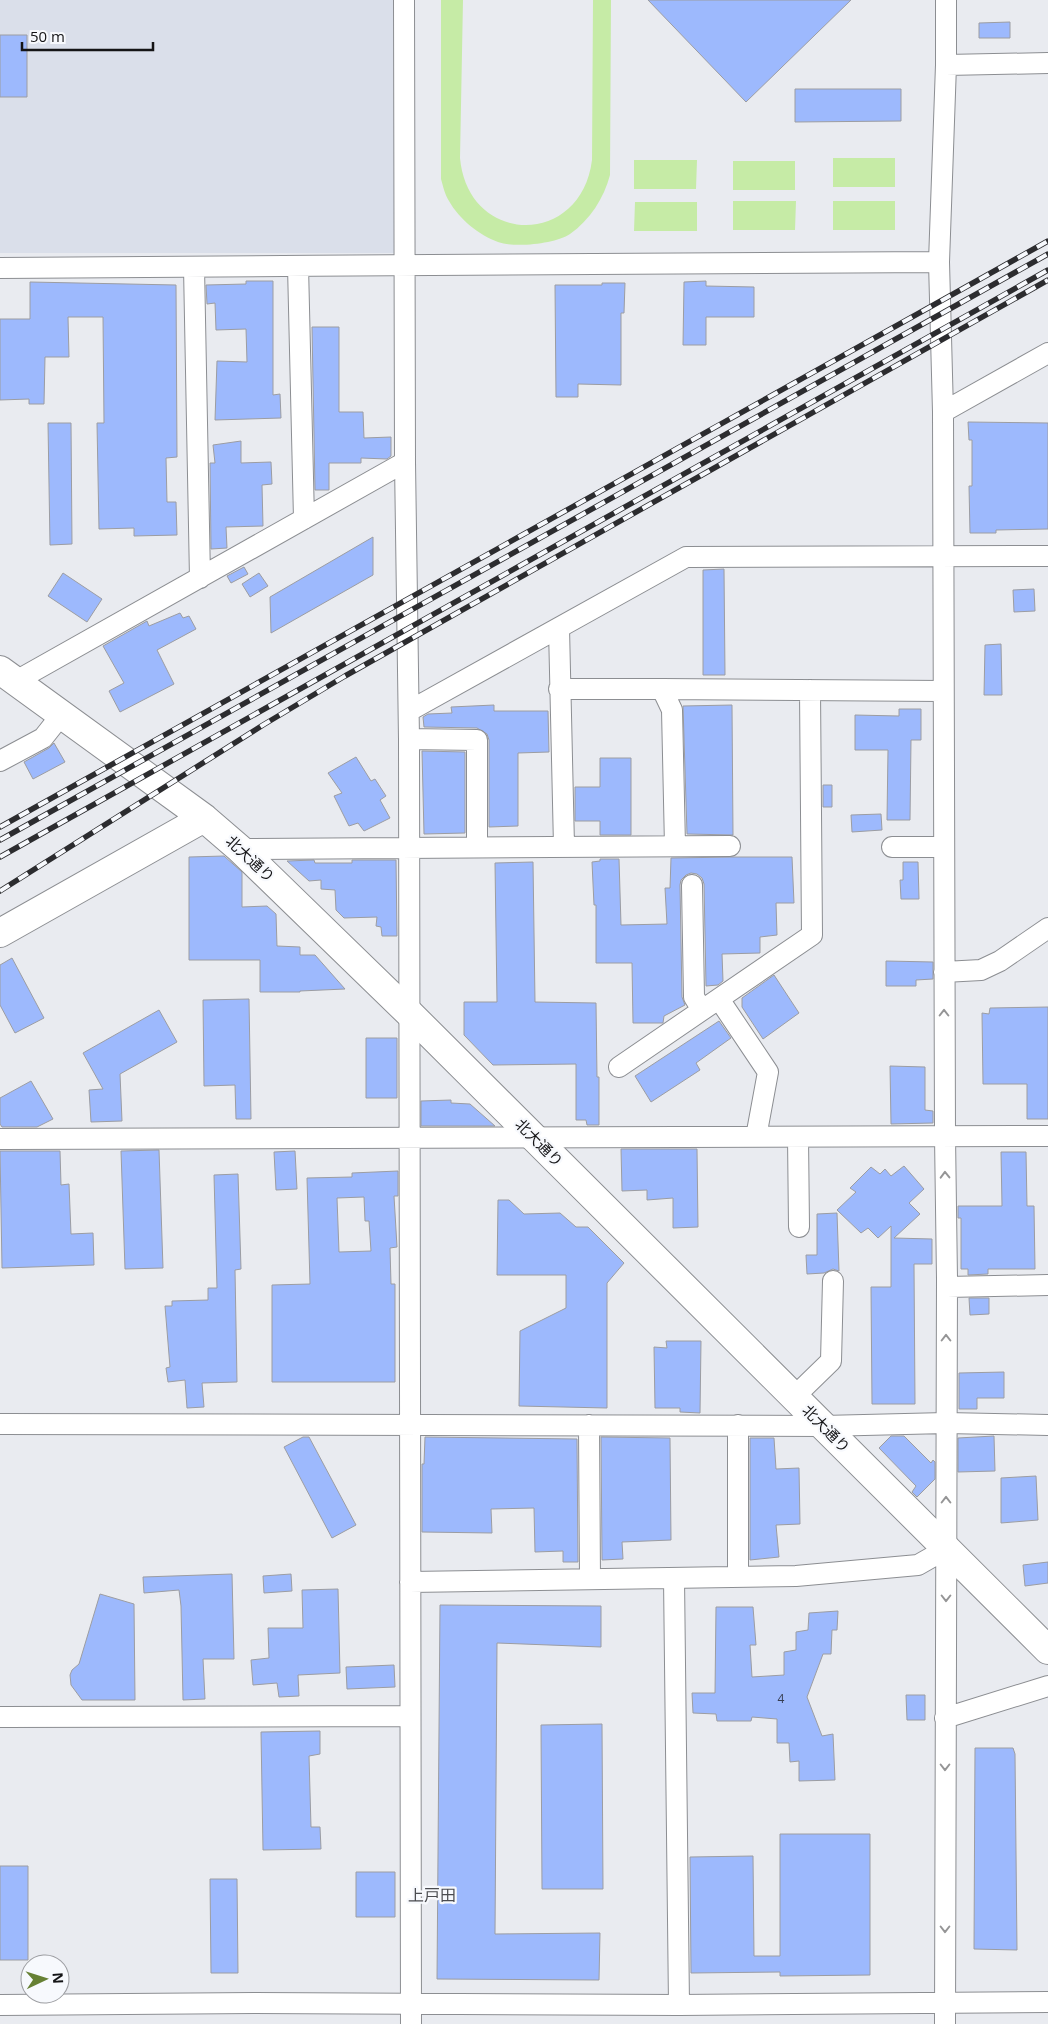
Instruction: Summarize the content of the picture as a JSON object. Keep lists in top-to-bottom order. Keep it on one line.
{"streets":{"street":["北大通り"]},"districts":["上戸田"],"house_numbers":["4"],"scale_bar":"50 m","north":"right"}
